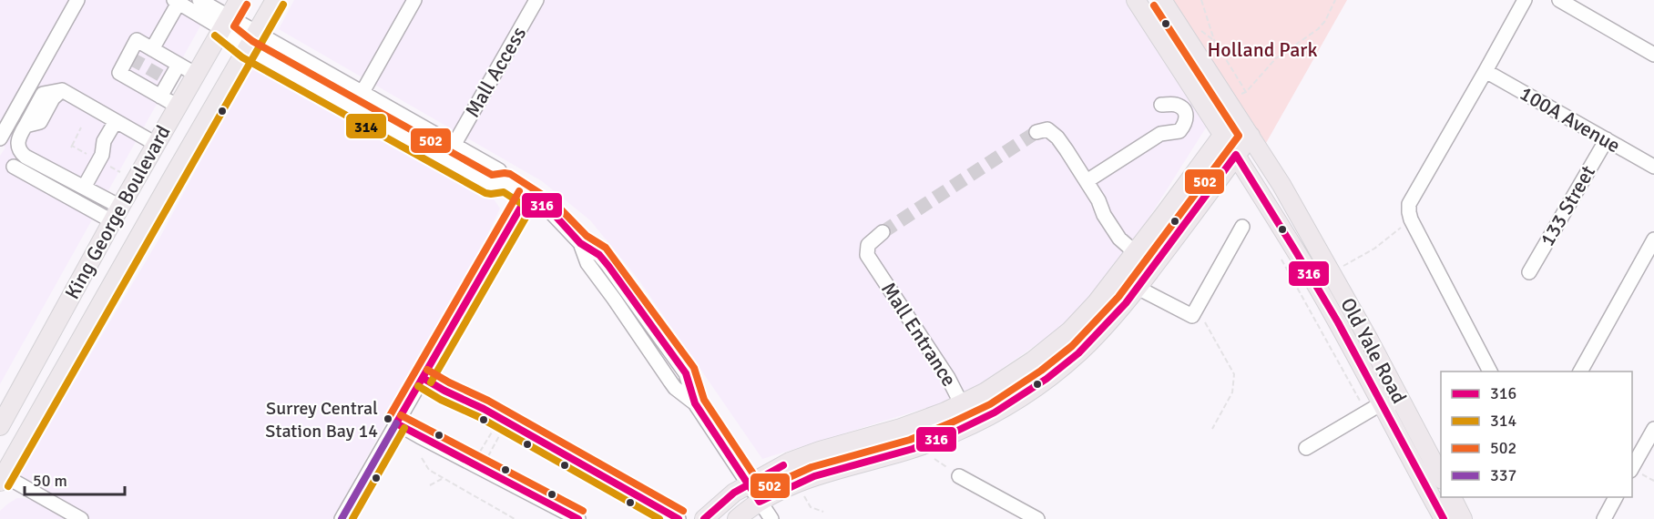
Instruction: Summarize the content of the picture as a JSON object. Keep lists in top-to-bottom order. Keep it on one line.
{"streets":{"main road":["King George Boulevard","Old Yale Road"],"street":["Mall Access","100A Avenue","133 Street","Mall Entrance"]},"crossings":[["100A Avenue","133 Street"]],"parks":["Holland Park"],"places":["Surrey Central Station Bay 14"],"lines":["transit line 314","transit line 502","transit line 316","transit line 337"],"legend":["316","314","502","337"],"scale_bar":"50 m"}
